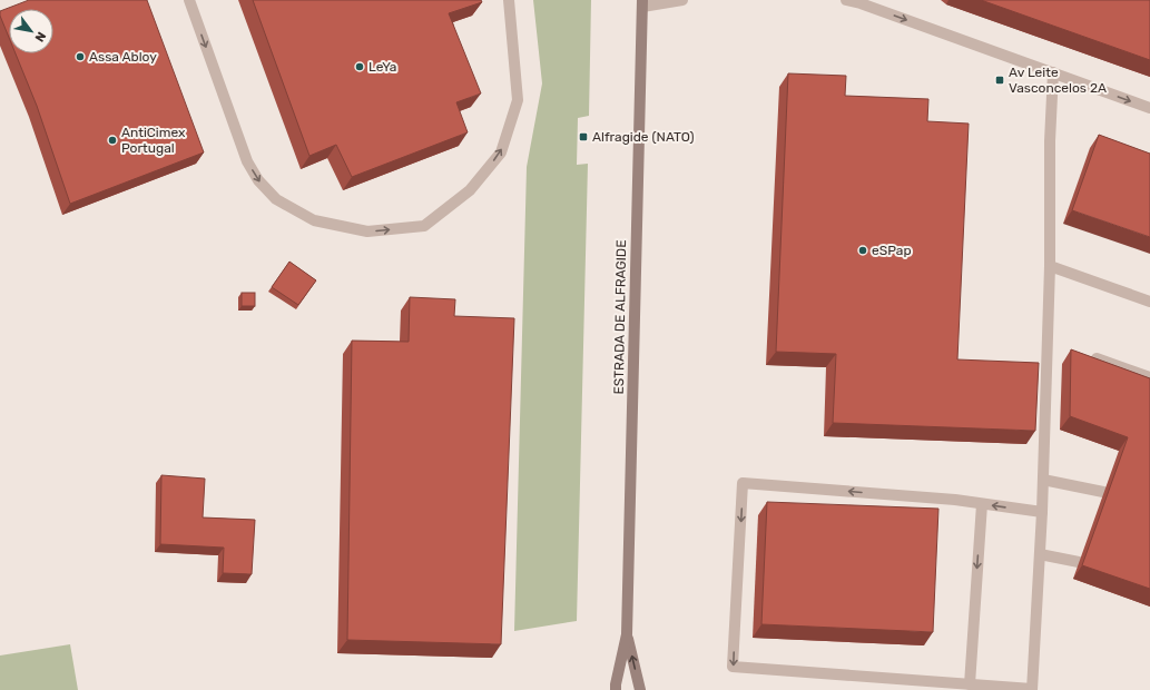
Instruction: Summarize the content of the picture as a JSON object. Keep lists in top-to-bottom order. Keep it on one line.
{"streets":{"street":["ESTRADA DE ALFRAGIDE"]},"places":{"other":["Assa Abloy","LeYa","AntiCimex Portugal","eSPap"],"transit":["Av Leite Vasconcelos 2A","Alfragide (NATO)"]},"north":"bottom right"}
